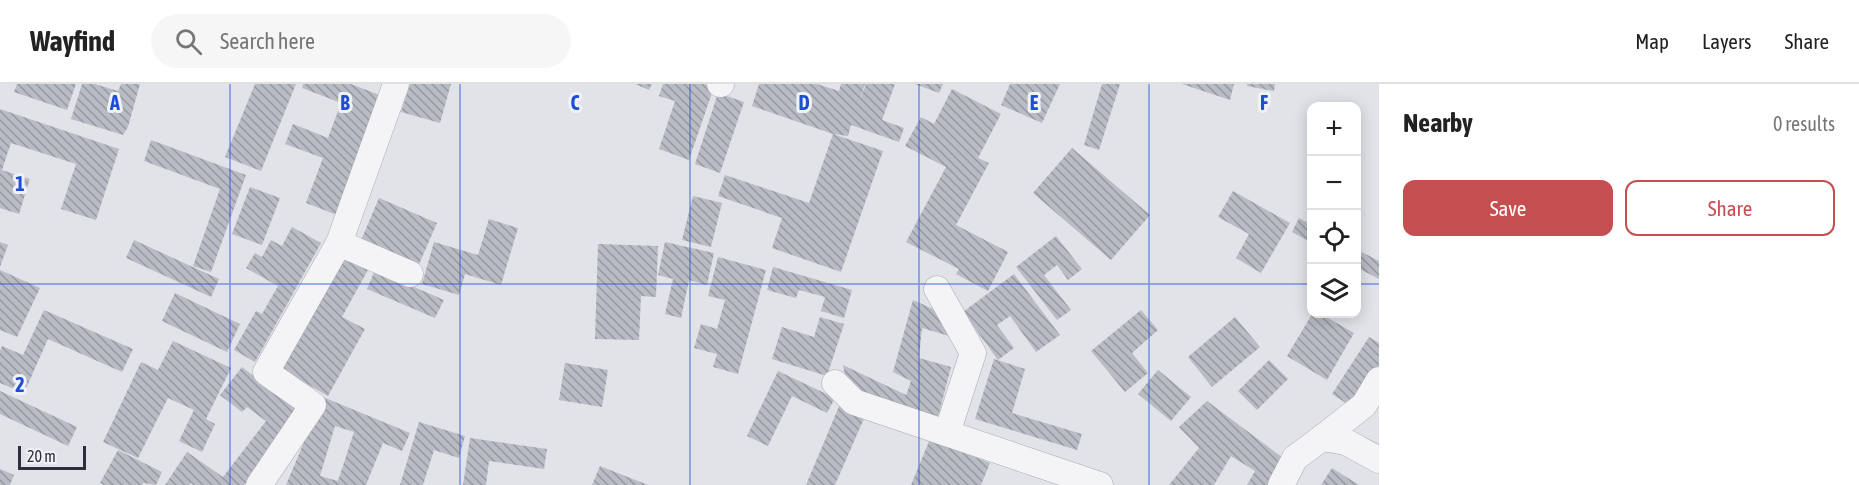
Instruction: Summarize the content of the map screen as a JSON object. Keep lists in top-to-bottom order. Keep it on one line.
{"scale_bar":"20 m","page":{"header":"Wayfind","search":"Search here","nav":["Map","Layers","Share"],"heading":["Nearby","0 results"],"map_buttons":["+","−"],"buttons":["Save","Share"],"scale":"20 m"},"grid":{"columns":["A","B","C","D","E","F"],"rows":["1","2"]}}
